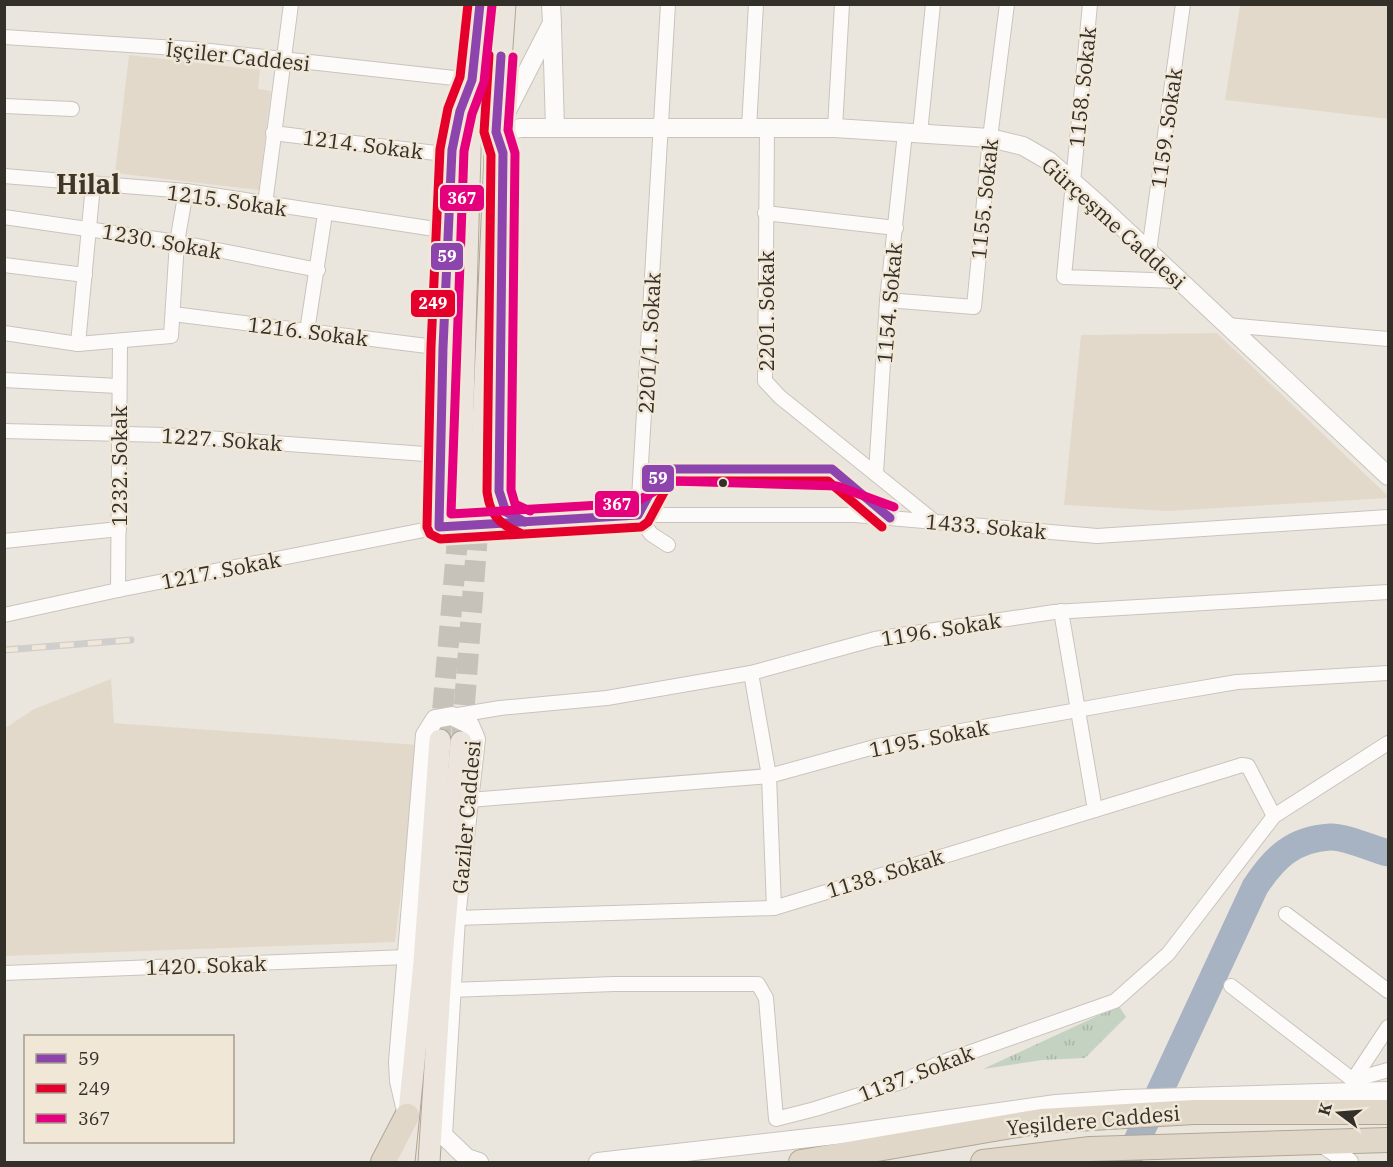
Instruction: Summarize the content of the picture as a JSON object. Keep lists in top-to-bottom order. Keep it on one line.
{"streets":{"highway":["Yeşildere Caddesi"],"main road":["Gürçeşme Caddesi","Gaziler Caddesi"],"street":["İşçiler Caddesi","1158. Sokak","1159. Sokak","1214. Sokak","1155. Sokak","1215. Sokak","1230. Sokak","1154. Sokak","2201. Sokak","1216. Sokak","2201/1. Sokak","1227. Sokak","1232. Sokak","1433. Sokak","1217. Sokak","1196. Sokak","1195. Sokak","1138. Sokak","1420. Sokak","1137. Sokak"]},"crossings":[["1158. Sokak","Gürçeşme Caddesi"],["1159. Sokak","Gürçeşme Caddesi"],["1155. Sokak","Gürçeşme Caddesi"],["1155. Sokak","1154. Sokak"],["Gürçeşme Caddesi","1154. Sokak"],["Gürçeşme Caddesi","2201. Sokak"],["Gürçeşme Caddesi","2201/1. Sokak"],["1154. Sokak","2201. Sokak"],["2201. Sokak","1433. Sokak"],["2201/1. Sokak","1433. Sokak"],["1227. Sokak","1232. Sokak"],["1232. Sokak","1217. Sokak"],["1433. Sokak","1217. Sokak"],["1196. Sokak","Gaziler Caddesi"],["1195. Sokak","Gaziler Caddesi"],["Gaziler Caddesi","1138. Sokak"],["Gaziler Caddesi","1420. Sokak"],["Gaziler Caddesi","1137. Sokak"],["1138. Sokak","1137. Sokak"]],"districts":["Hilal"],"lines":["transit line 59","transit line 249","transit line 367"],"legend":["59","249","367"],"north":"left"}
